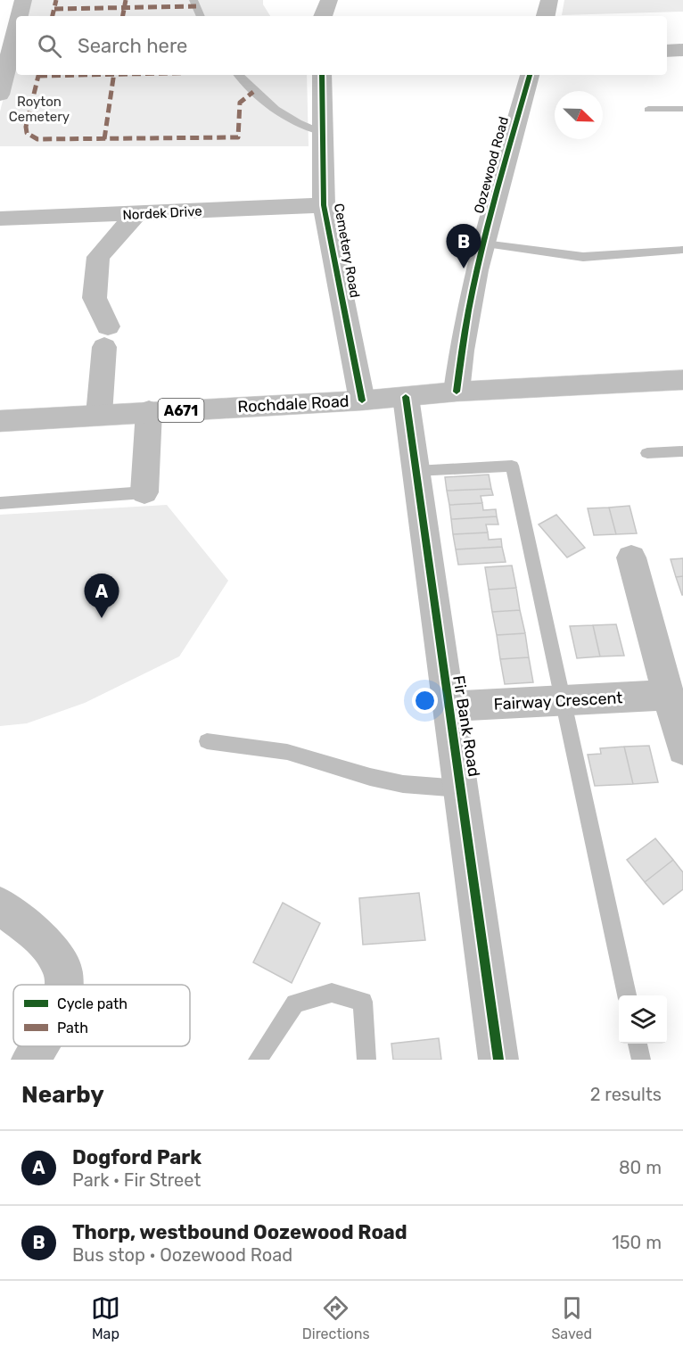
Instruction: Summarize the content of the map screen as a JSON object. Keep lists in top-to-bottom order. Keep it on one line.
{"streets":{"street":["Oozewood Road","Nordek Drive","Cemetery Road","Rochdale Road","A671","Fairway Crescent","Fir Bank Road"]},"crossings":[["Oozewood Road","Rochdale Road"],["Nordek Drive","Cemetery Road"],["Cemetery Road","Rochdale Road"],["Rochdale Road","Fir Bank Road"],["Fairway Crescent","Fir Bank Road"]],"parks":["Royton Cemetery"],"legend":["Cycle path","Path"],"north":"bottom right","page":{"search":"Search here","pins":["B","A"],"heading":["Nearby","2 results"],"list":[{"mark":"A","name":"Dogford Park","note":"Park · Fir Street","value":"80 m"},{"mark":"B","name":"Thorp, westbound Oozewood Road","note":"Bus stop · Oozewood Road","value":"150 m"}],"nav":["Map","Directions","Saved"]}}
